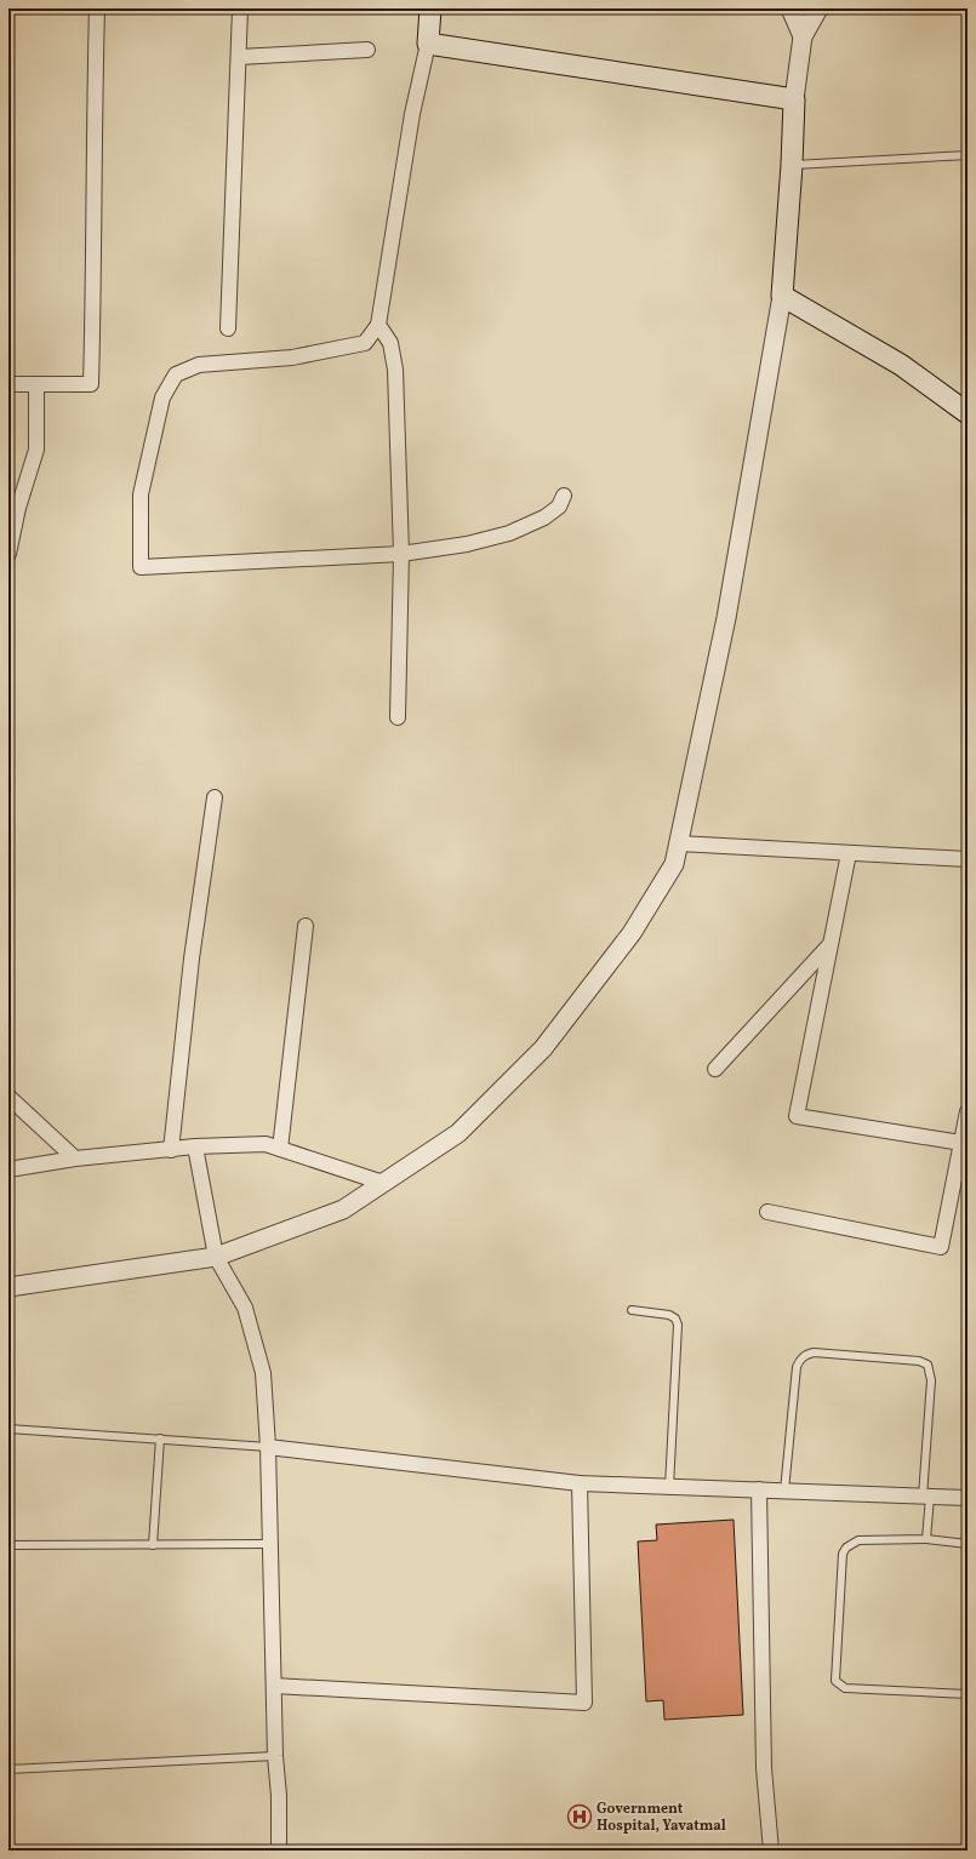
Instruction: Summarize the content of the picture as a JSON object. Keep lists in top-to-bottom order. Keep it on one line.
{"places":{"hospital":["Government Hospital, Yavatmal"]}}
